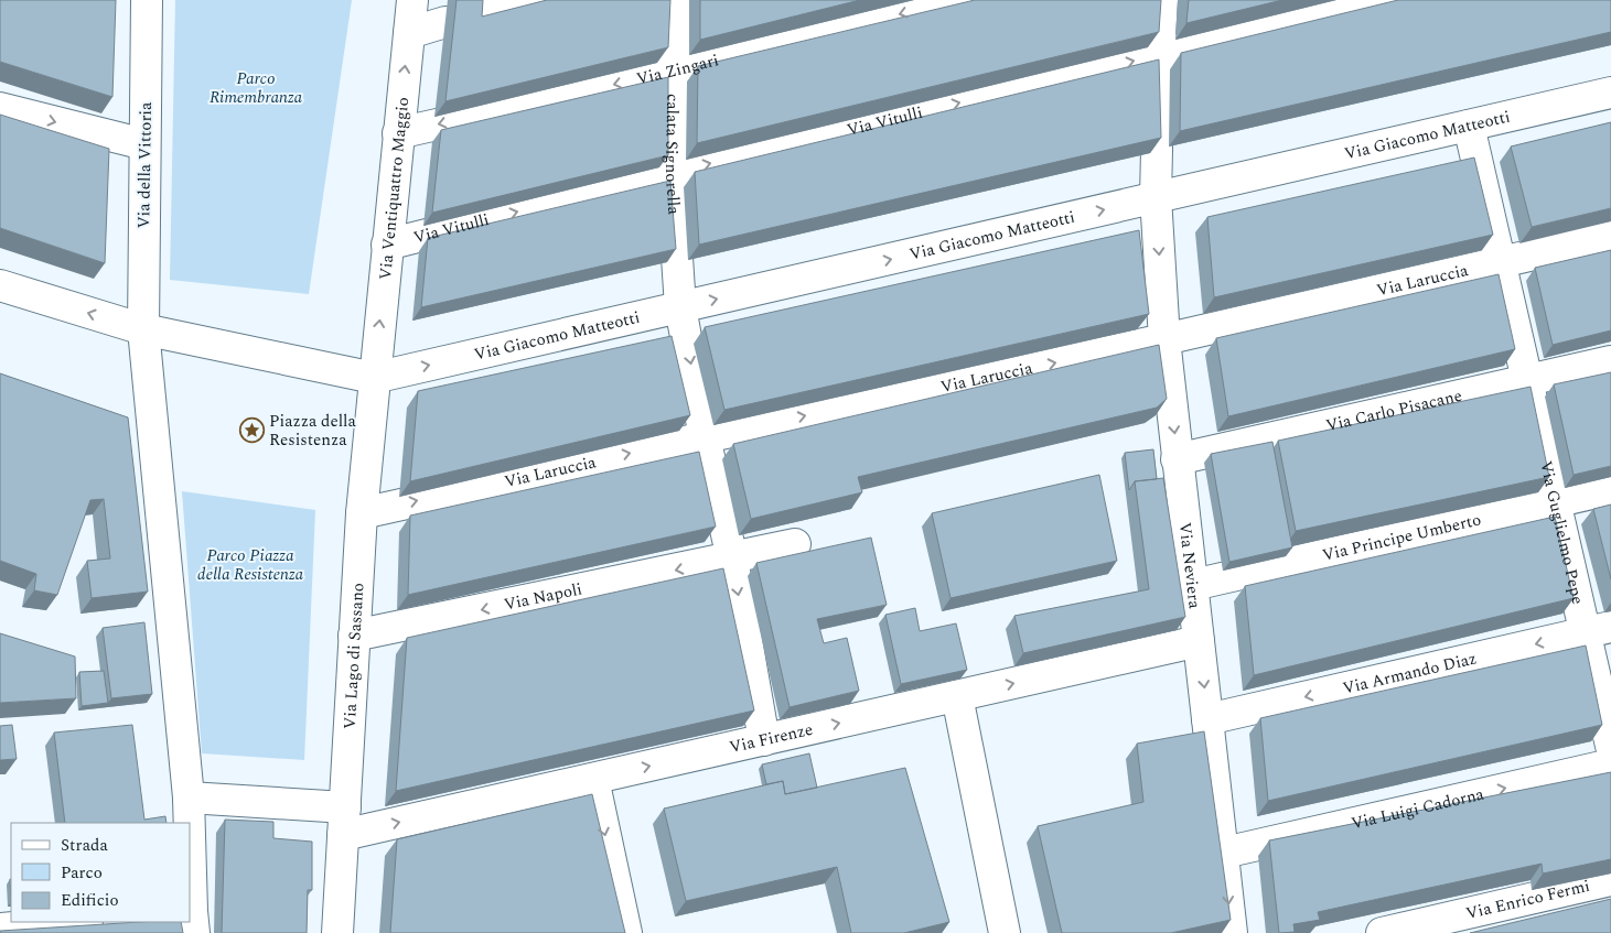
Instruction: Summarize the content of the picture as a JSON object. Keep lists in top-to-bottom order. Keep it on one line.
{"streets":{"street":["Via Zingari","Via Vitulli","Via Giacomo Matteotti","calata Signorella","Via della Vittoria","Via Ventiquattro Maggio","Via Laruccia","Via Carlo Pisacane","Via Guglielmo Pepe","Via Principe Umberto","Via Neviera","Via Napoli","Via Lago di Sassano","Via Armando Diaz","Via Firenze","Via Luigi Cadorna","Via Enrico Fermi"]},"crossings":[["Via Zingari","calata Signorella"],["Via Zingari","Via Ventiquattro Maggio"],["Via Vitulli","calata Signorella"],["Via Vitulli","Via Ventiquattro Maggio"],["Via Vitulli","Via Neviera"],["Via Giacomo Matteotti","calata Signorella"],["Via Giacomo Matteotti","Via Ventiquattro Maggio"],["Via Giacomo Matteotti","Via Guglielmo Pepe"],["Via Giacomo Matteotti","Via Neviera"],["Via Giacomo Matteotti","Via Lago di Sassano"],["calata Signorella","Via Laruccia"],["calata Signorella","Via Napoli"],["calata Signorella","Via Firenze"],["Via della Vittoria","Via Firenze"],["Via Ventiquattro Maggio","Via Lago di Sassano"],["Via Laruccia","Via Guglielmo Pepe"],["Via Laruccia","Via Neviera"],["Via Laruccia","Via Lago di Sassano"],["Via Carlo Pisacane","Via Guglielmo Pepe"],["Via Carlo Pisacane","Via Neviera"],["Via Guglielmo Pepe","Via Principe Umberto"],["Via Guglielmo Pepe","Via Armando Diaz"],["Via Principe Umberto","Via Neviera"],["Via Neviera","Via Armando Diaz"],["Via Neviera","Via Firenze"],["Via Neviera","Via Luigi Cadorna"],["Via Napoli","Via Lago di Sassano"],["Via Lago di Sassano","Via Firenze"]],"one_way":["Via Zingari","Via Vitulli","Via Giacomo Matteotti","calata Signorella","Via Ventiquattro Maggio","Via Laruccia","Via Neviera","Via Napoli","Via Armando Diaz","Via Firenze","Via Luigi Cadorna"],"parks":["Parco Rimembranza","Parco Piazza della Resistenza"],"places":{"place":["Piazza della Resistenza"]},"legend":["Strada","Parco","Edificio"]}
